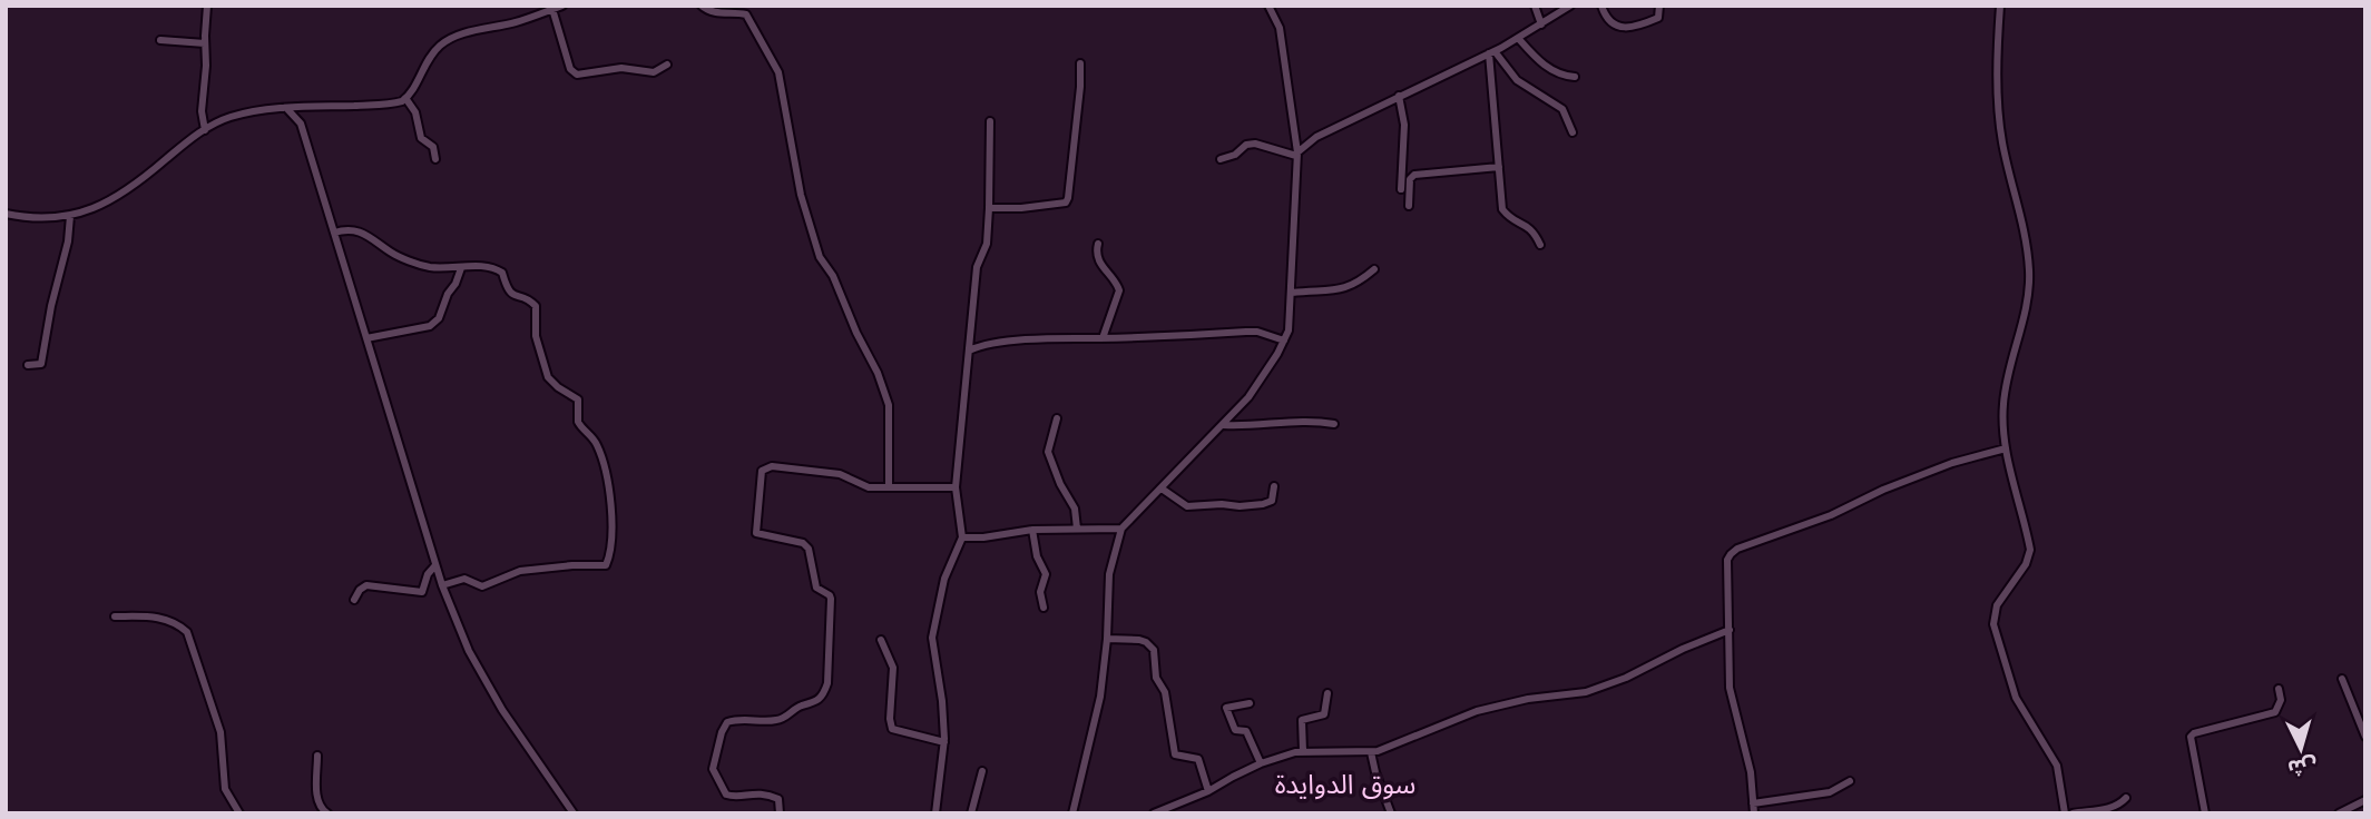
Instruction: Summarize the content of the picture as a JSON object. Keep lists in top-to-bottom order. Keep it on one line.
{"districts":["سوق الدوايدة"],"north":"bottom"}
